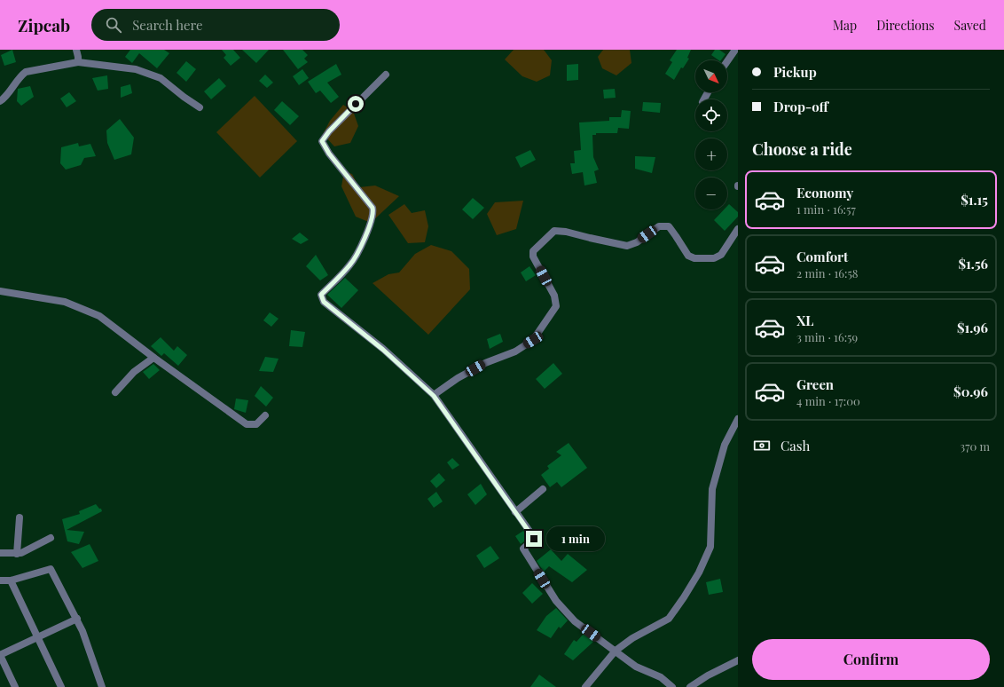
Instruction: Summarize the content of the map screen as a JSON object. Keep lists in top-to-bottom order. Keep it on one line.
{"north":"bottom right","page":{"header":"Zipcab","search":"Search here","nav":["Map","Directions","Saved"],"banner":["Pickup","Drop-off"],"map_buttons":["+","−"],"heading":"Choose a ride","list":[{"name":"Economy","note":"1 min · 16:57","value":"$1.15"},{"name":"Comfort","note":"2 min · 16:58","value":"$1.56"},{"name":"XL","note":"3 min · 16:59","value":"$1.96"},{"name":"Green","note":"4 min · 17:00","value":"$0.96"}],"pay":["Cash","370 m"],"bubble":"1 min","buttons":"Confirm"}}
